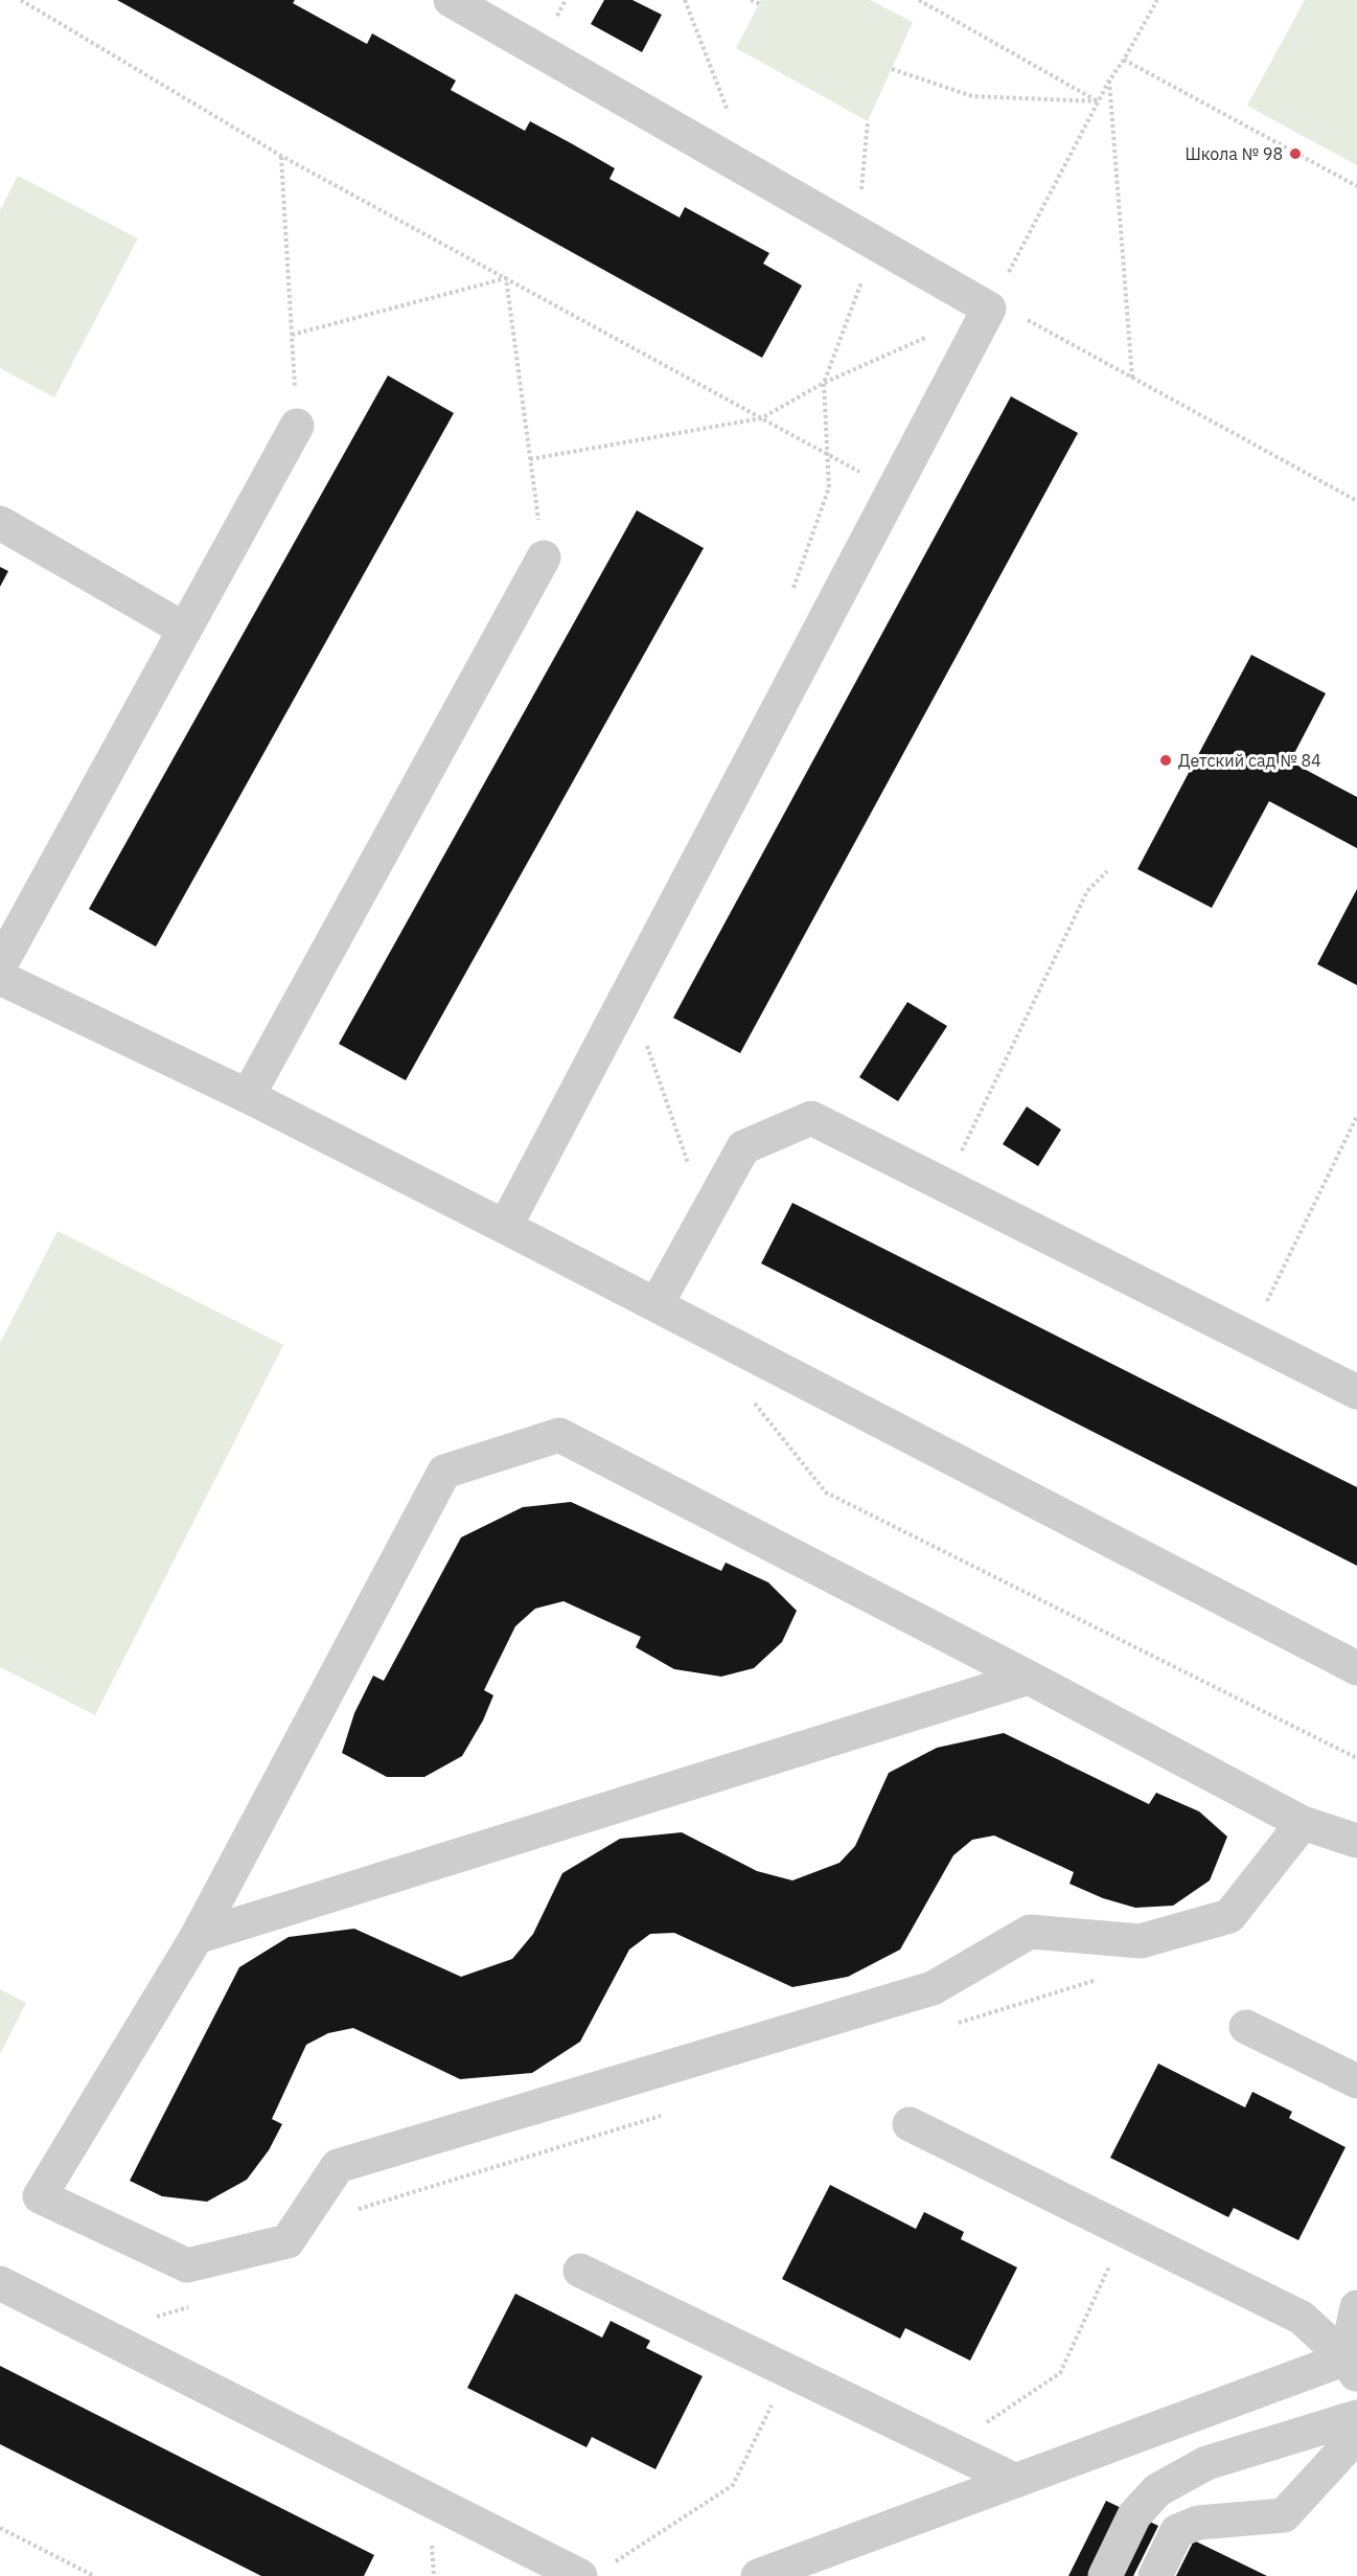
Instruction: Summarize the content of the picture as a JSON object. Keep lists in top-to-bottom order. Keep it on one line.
{"places":["Школа № 98","Детский сад № 84"]}
